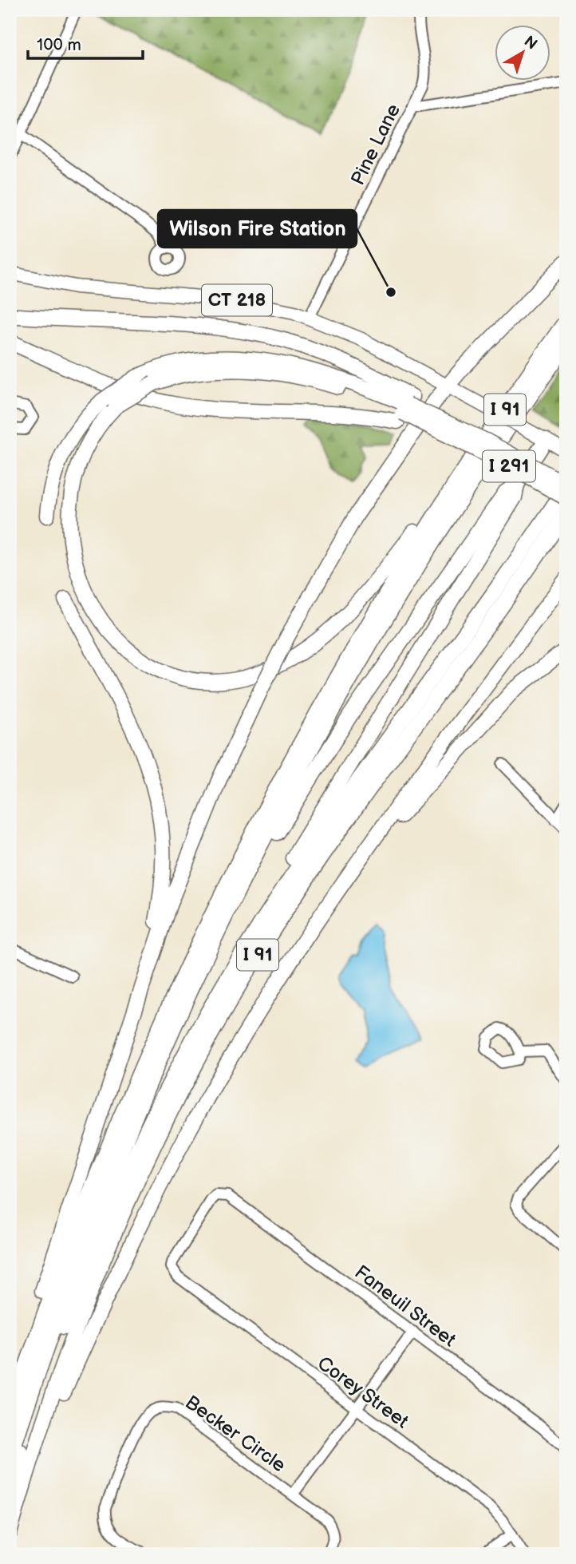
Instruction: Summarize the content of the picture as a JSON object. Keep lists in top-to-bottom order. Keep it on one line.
{"streets":{"highway":["I 91","I 291"],"main road":["CT 218"],"street":["Pine Lane","Faneuil Street","Corey Street","Becker Circle"]},"crossings":[["Pine Lane","CT 218"],["Faneuil Street","Corey Street"]],"places":["Wilson Fire Station"],"scale_bar":"100 m","north":"top right"}
